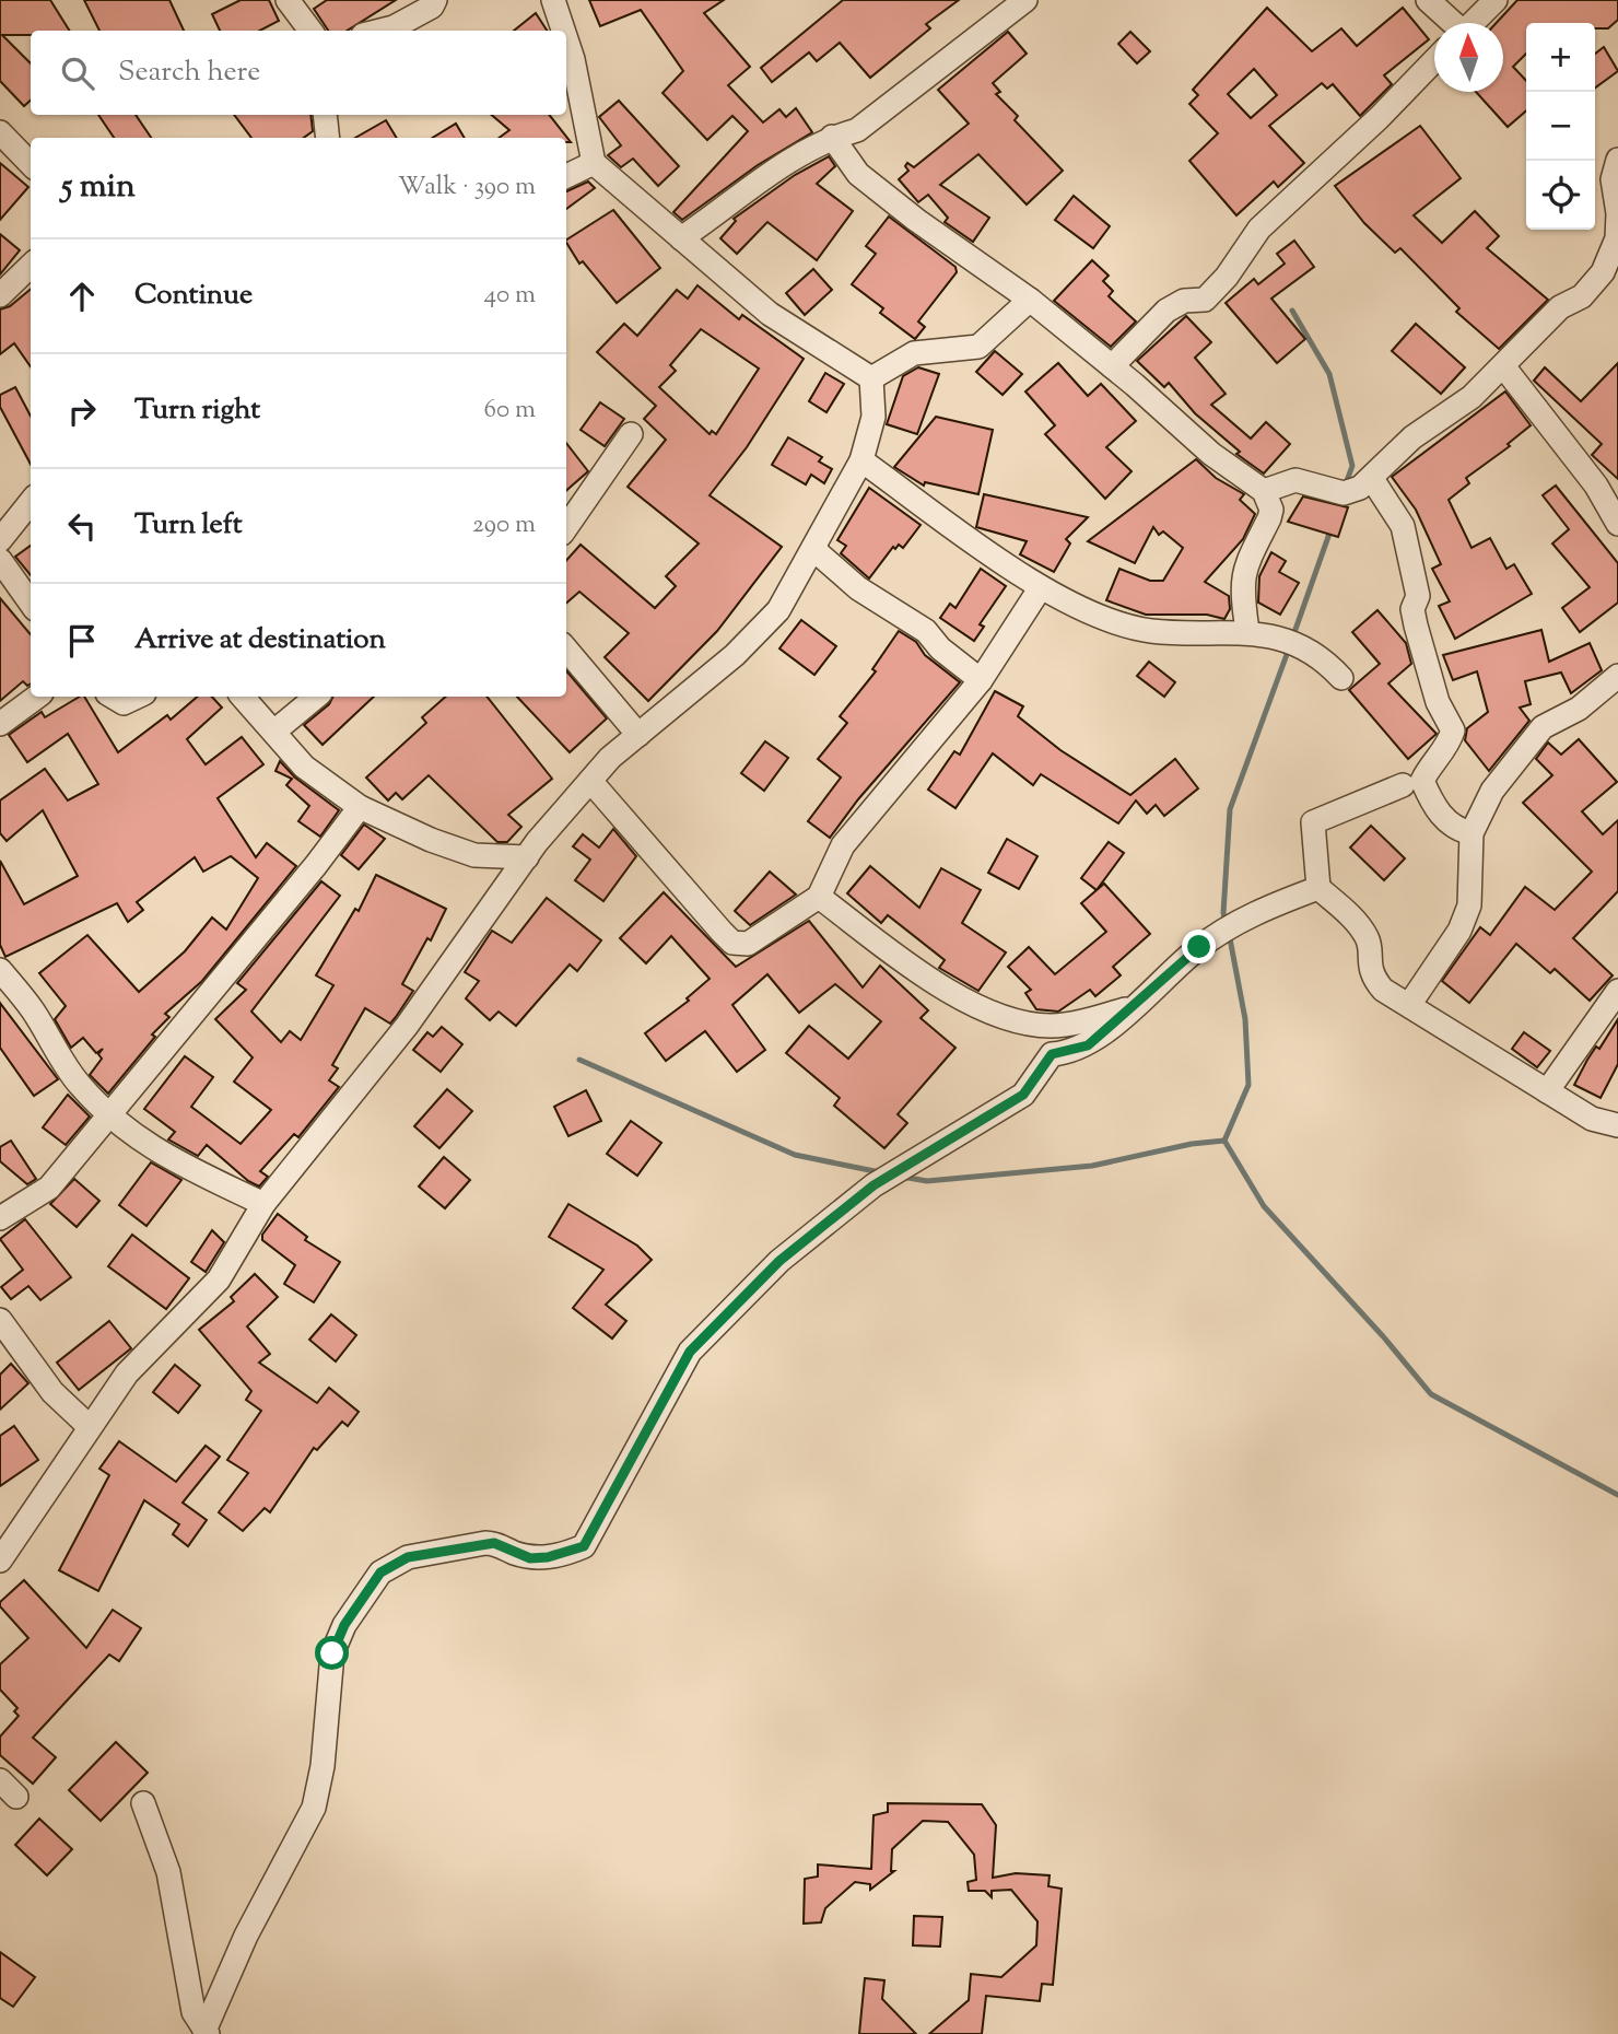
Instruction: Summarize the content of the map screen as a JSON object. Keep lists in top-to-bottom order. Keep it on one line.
{"north":"top","page":{"map_buttons":["+","−"],"search":"Search here","heading":["5 min","Walk · 390 m"],"list":[["Continue","40 m"],["Turn right","60 m"],["Turn left","290 m"],"Arrive at destination"]}}
